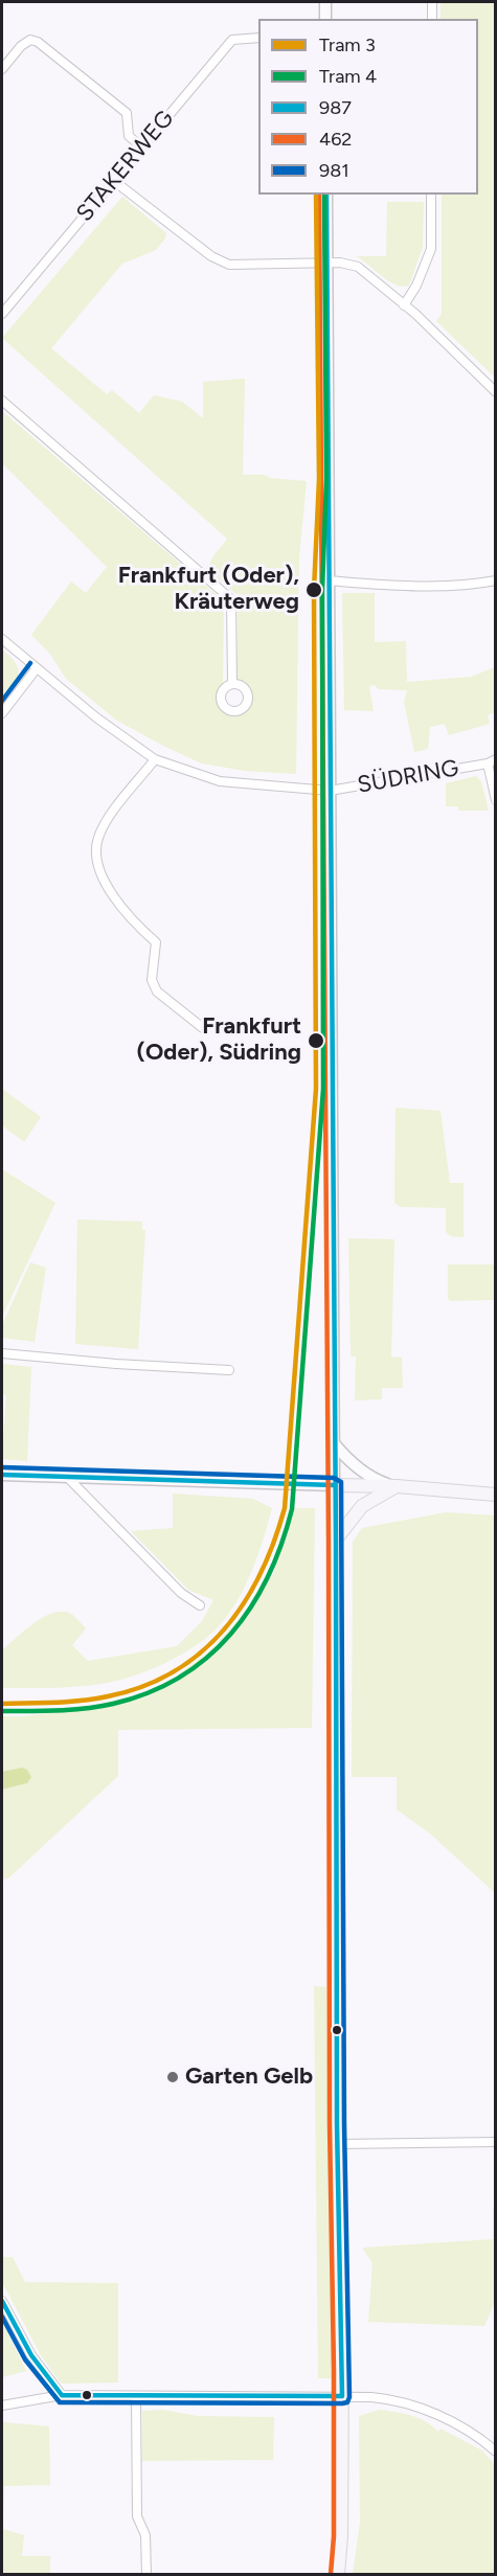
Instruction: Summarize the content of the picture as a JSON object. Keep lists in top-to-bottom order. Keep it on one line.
{"streets":{"street":["STAKERWEG","SÜDRING"]},"places":["Frankfurt (Oder), Kräuterweg","Frankfurt (Oder), Südring","Garten Gelb"],"lines":["tram line 3","tram line 4","transit line 987","transit line 462","transit line 981"],"legend":["Tram 3","Tram 4","987","462","981"]}
